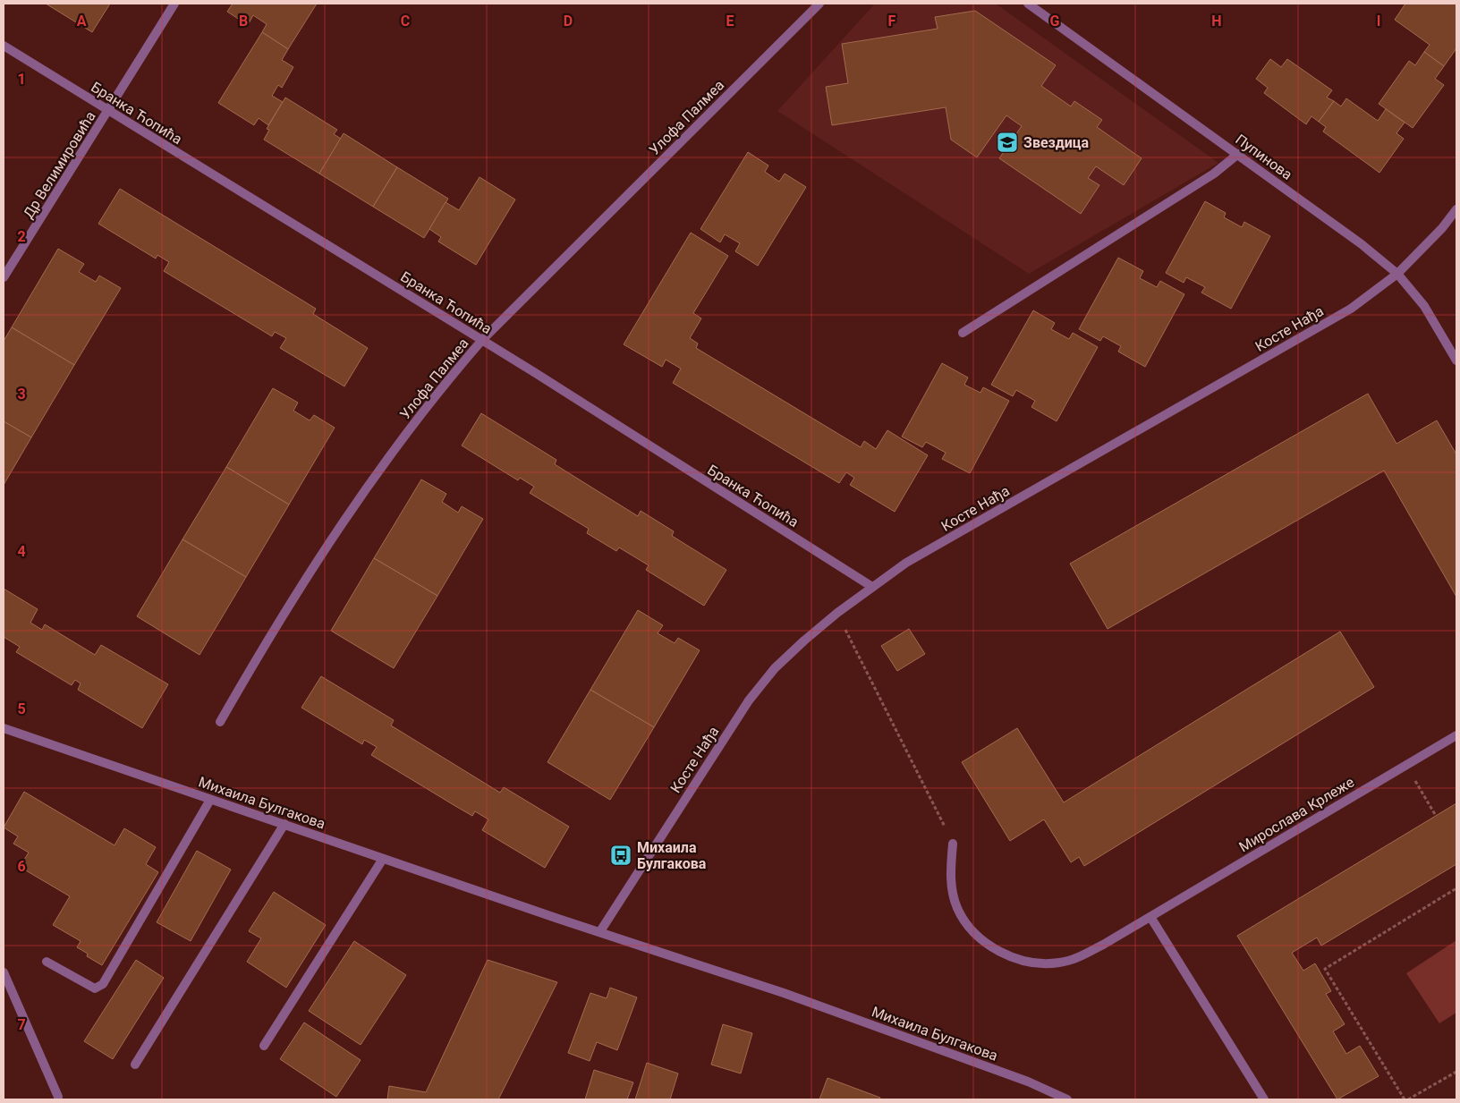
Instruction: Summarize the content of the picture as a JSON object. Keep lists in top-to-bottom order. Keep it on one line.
{"streets":{"street":["Бранка Ћопића","Улофа Палмеа","Пупинова","Др Велимировића","Косте Нађа","Михаила Булгакова","Мирослава Крлеже"]},"crossings":[["Бранка Ћопића","Улофа Палмеа"],["Бранка Ћопића","Др Велимировића"],["Бранка Ћопића","Косте Нађа"],["Пупинова","Косте Нађа"],["Косте Нађа","Михаила Булгакова"]],"places":{"school or university":["Звездица"],"bus stop":["Михаила Булгакова"]},"grid":{"columns":["A","B","C","D","E","F","G","H","I"],"rows":["1","2","3","4","5","6","7"]}}
